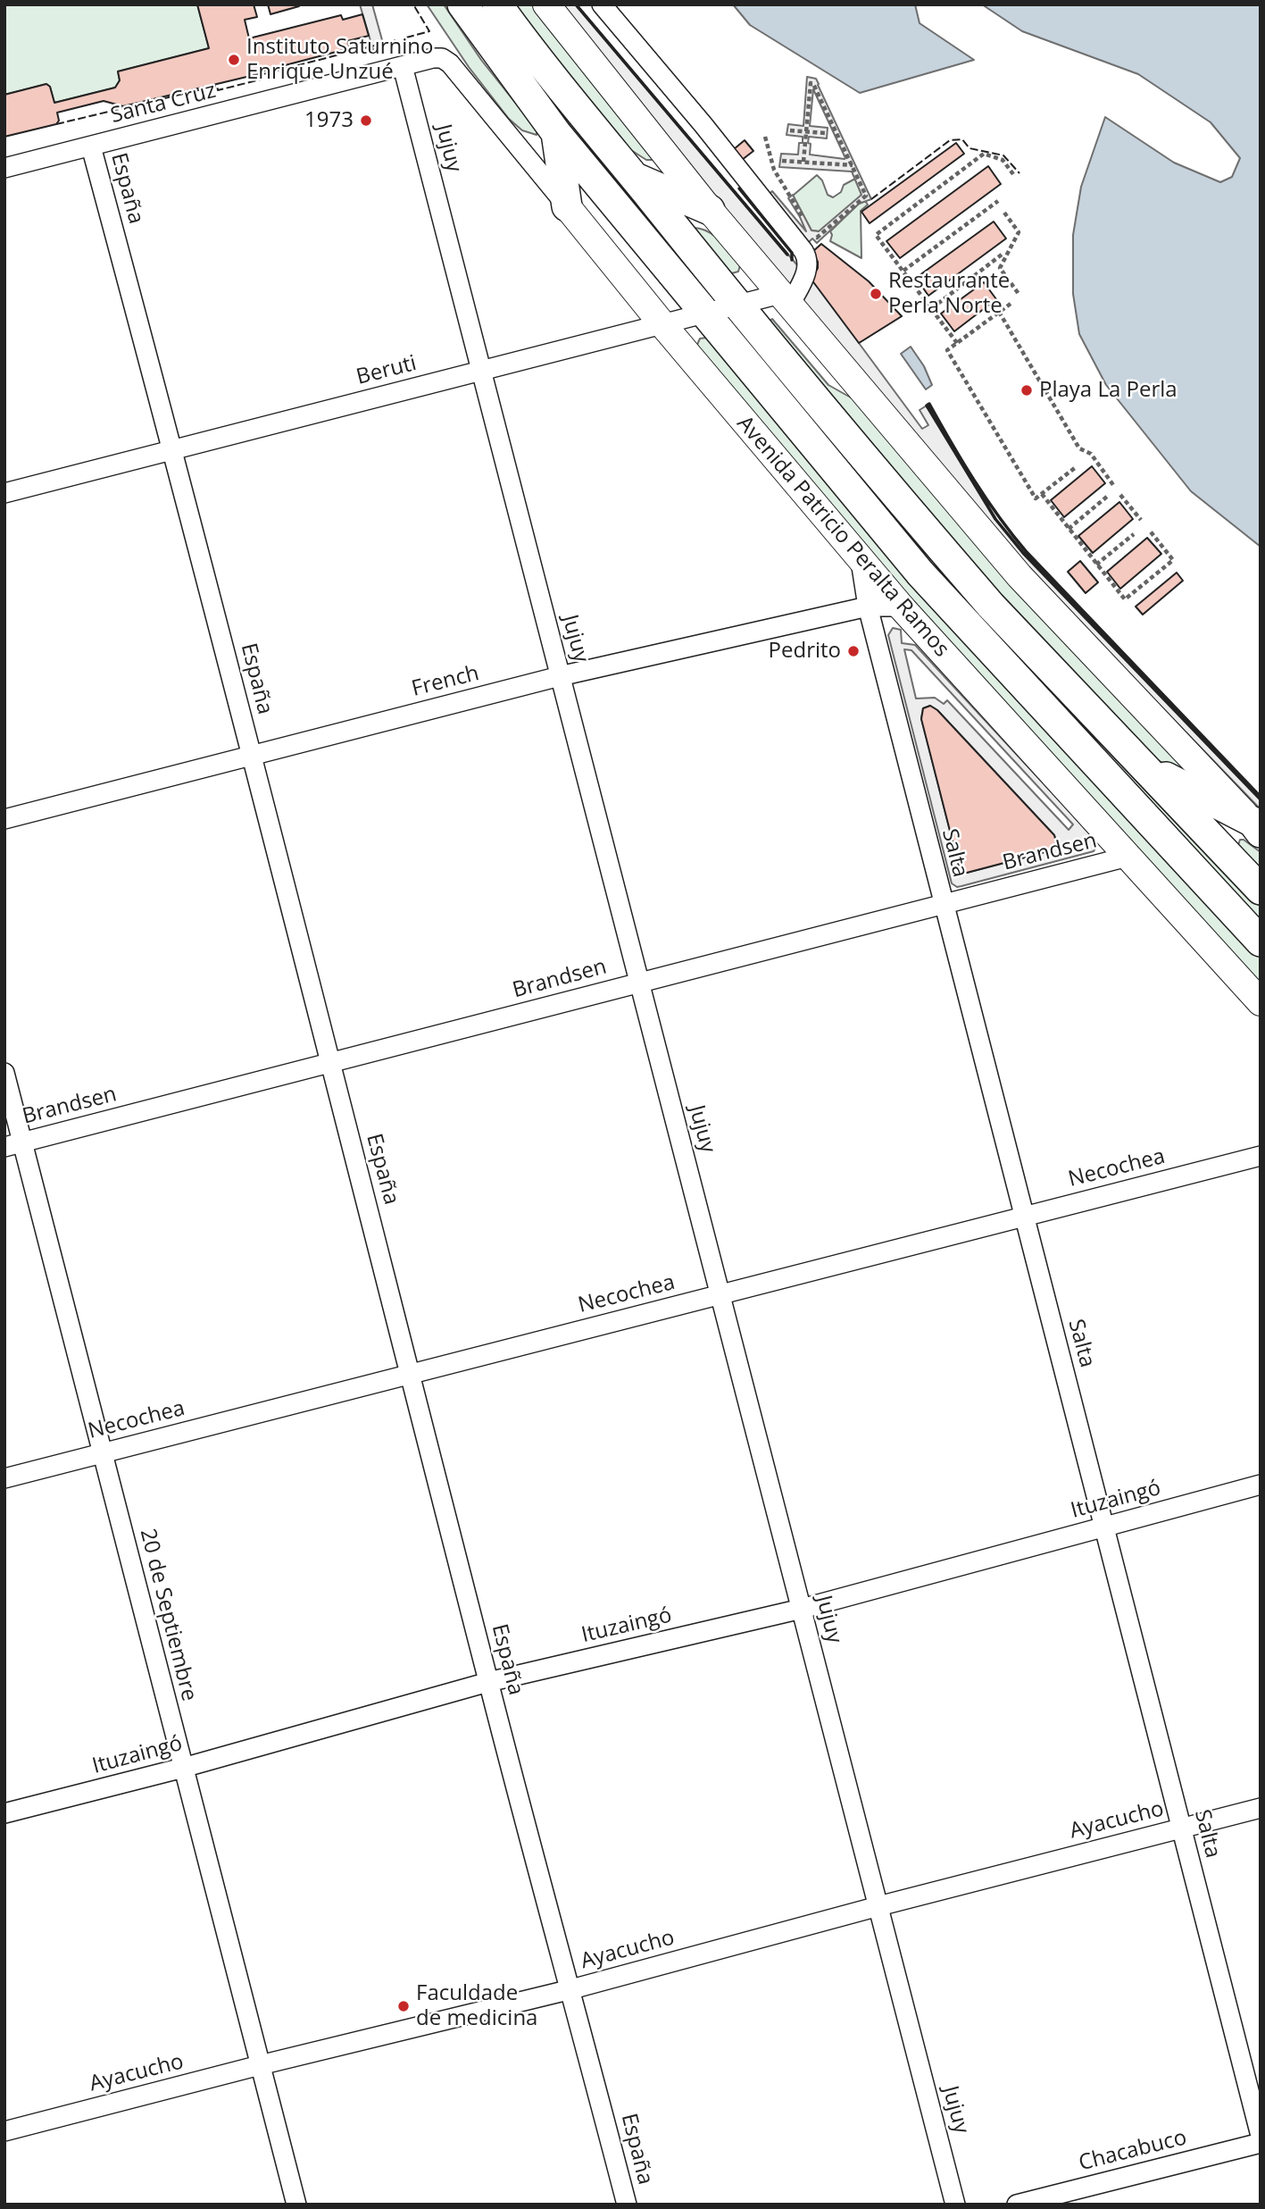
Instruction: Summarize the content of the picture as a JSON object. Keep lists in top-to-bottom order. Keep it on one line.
{"streets":{"main road":["Avenida Patricio Peralta Ramos"],"street":["Santa Cruz","Jujuy","España","Beruti","French","Brandsen","Salta","Necochea","Ituzaingó","20 de Septiembre","Ayacucho","Chacabuco"]},"crossings":[["Santa Cruz","Jujuy"],["Santa Cruz","España"],["Santa Cruz","Avenida Patricio Peralta Ramos"],["Jujuy","Beruti"],["Jujuy","French"],["Jujuy","Brandsen"],["Jujuy","Necochea"],["Jujuy","Ituzaingó"],["Jujuy","Ayacucho"],["España","Beruti"],["España","French"],["España","Brandsen"],["España","Necochea"],["España","Ituzaingó"],["España","Ayacucho"],["Beruti","Avenida Patricio Peralta Ramos"],["Avenida Patricio Peralta Ramos","French"],["Avenida Patricio Peralta Ramos","Brandsen"],["Avenida Patricio Peralta Ramos","Salta"],["French","Salta"],["Brandsen","Salta"],["Brandsen","20 de Septiembre"],["Salta","Necochea"],["Salta","Ituzaingó"],["Salta","Ayacucho"],["Necochea","20 de Septiembre"],["Ituzaingó","20 de Septiembre"],["20 de Septiembre","Ayacucho"]],"places":["Instituto Saturnino Enrique Unzué","1973","Restaurante Perla Norte","Playa La Perla","Pedrito","Faculdade de medicina"]}
